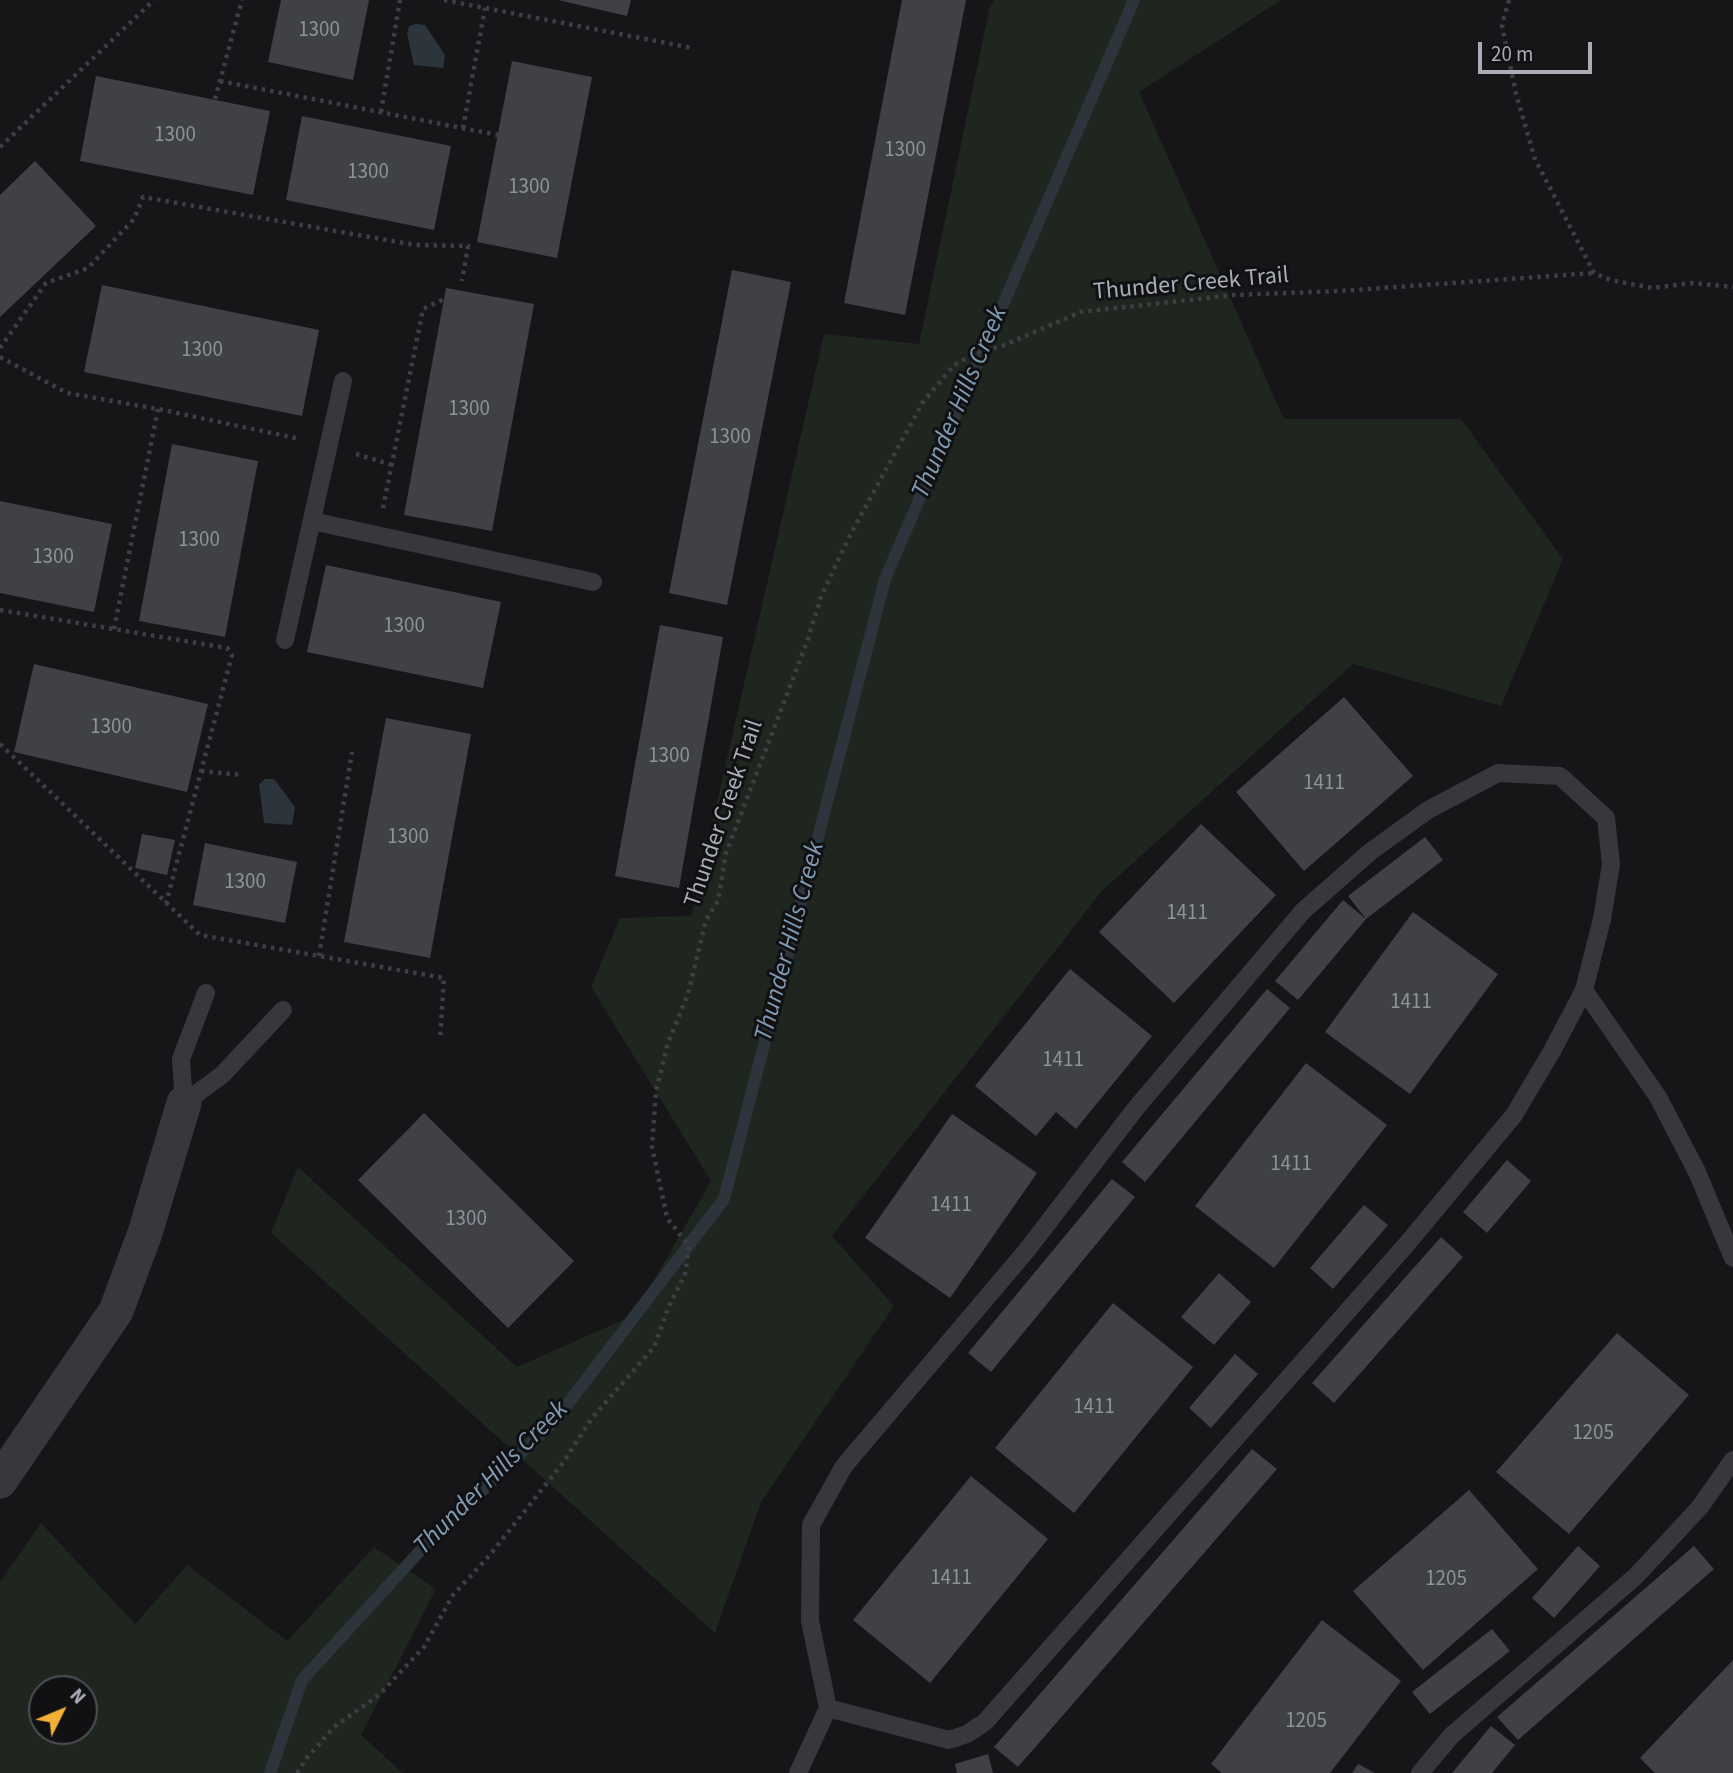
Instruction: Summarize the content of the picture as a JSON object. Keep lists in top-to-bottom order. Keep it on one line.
{"streets":{"path":["Thunder Creek Trail"]},"water":["Thunder Hills Creek"],"house_numbers":["1300","1300","1300","1300","1300","1300","1300","1300","1300","1300","1300","1300","1300","1411","1300","1300","1411","1411","1411","1411","1411","1300","1411","1205","1411","1205","1205"],"scale_bar":"20 m","north":"top right"}
